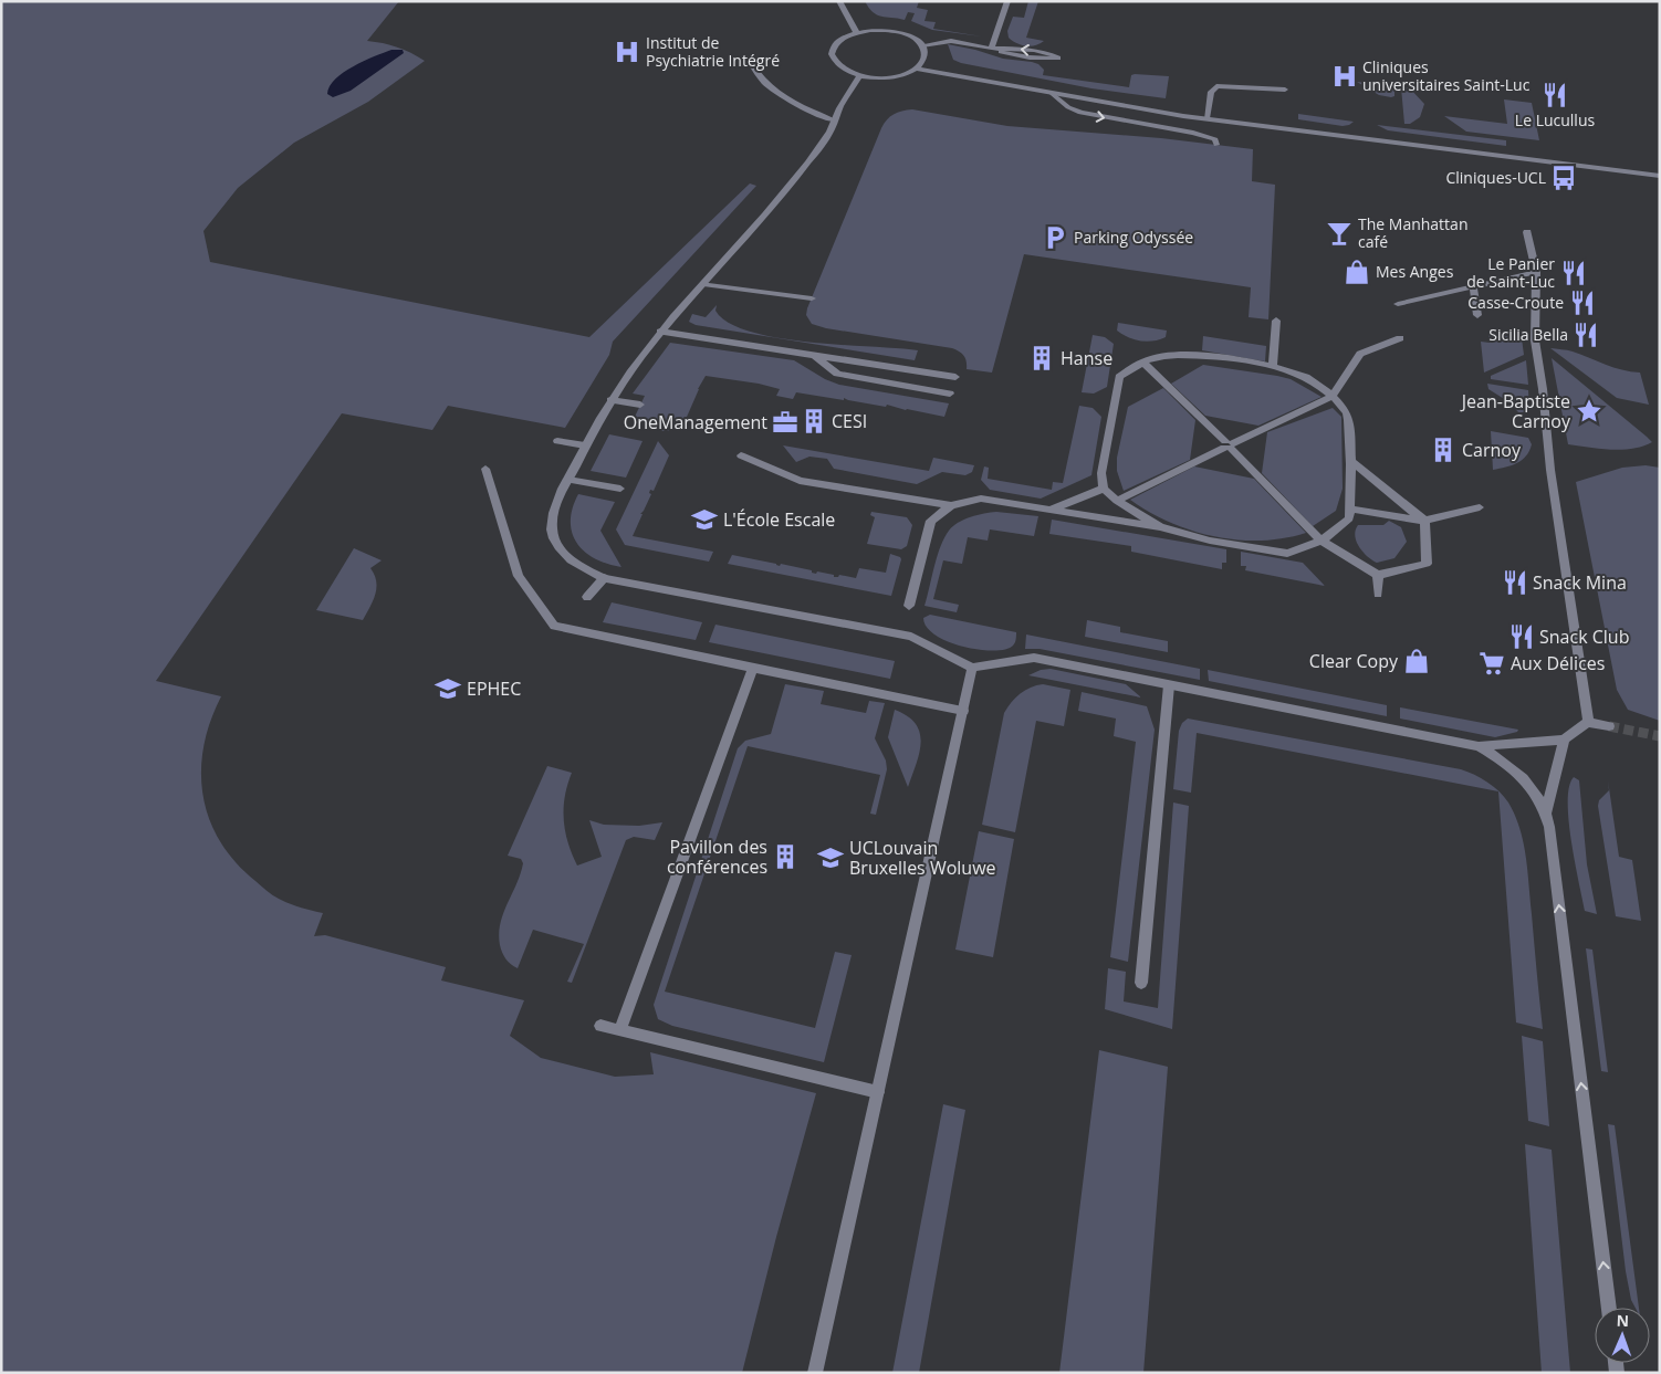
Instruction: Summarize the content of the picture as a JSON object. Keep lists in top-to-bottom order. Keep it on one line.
{"places":{"hospital":["Institut de Psychiatrie Intégré","Cliniques universitaires Saint-Luc"],"restaurant":["Le Lucullus","Le Panier de Saint-Luc","Casse-Croute","Sicilia Bella","Snack Mina","Snack Club"],"bus stop":["Cliniques-UCL"],"bar":["The Manhattan café"],"parking":["Parking Odyssée"],"shop":["Mes Anges","Clear Copy"],"building":["Hanse","CESI","Carnoy","Pavillon des conférences"],"place":["Jean-Baptiste Carnoy"],"office":["OneManagement"],"school or university":["L'École Escale","EPHEC","UCLouvain Bruxelles Woluwe"],"supermarket":["Aux Délices"]},"north":"top"}
